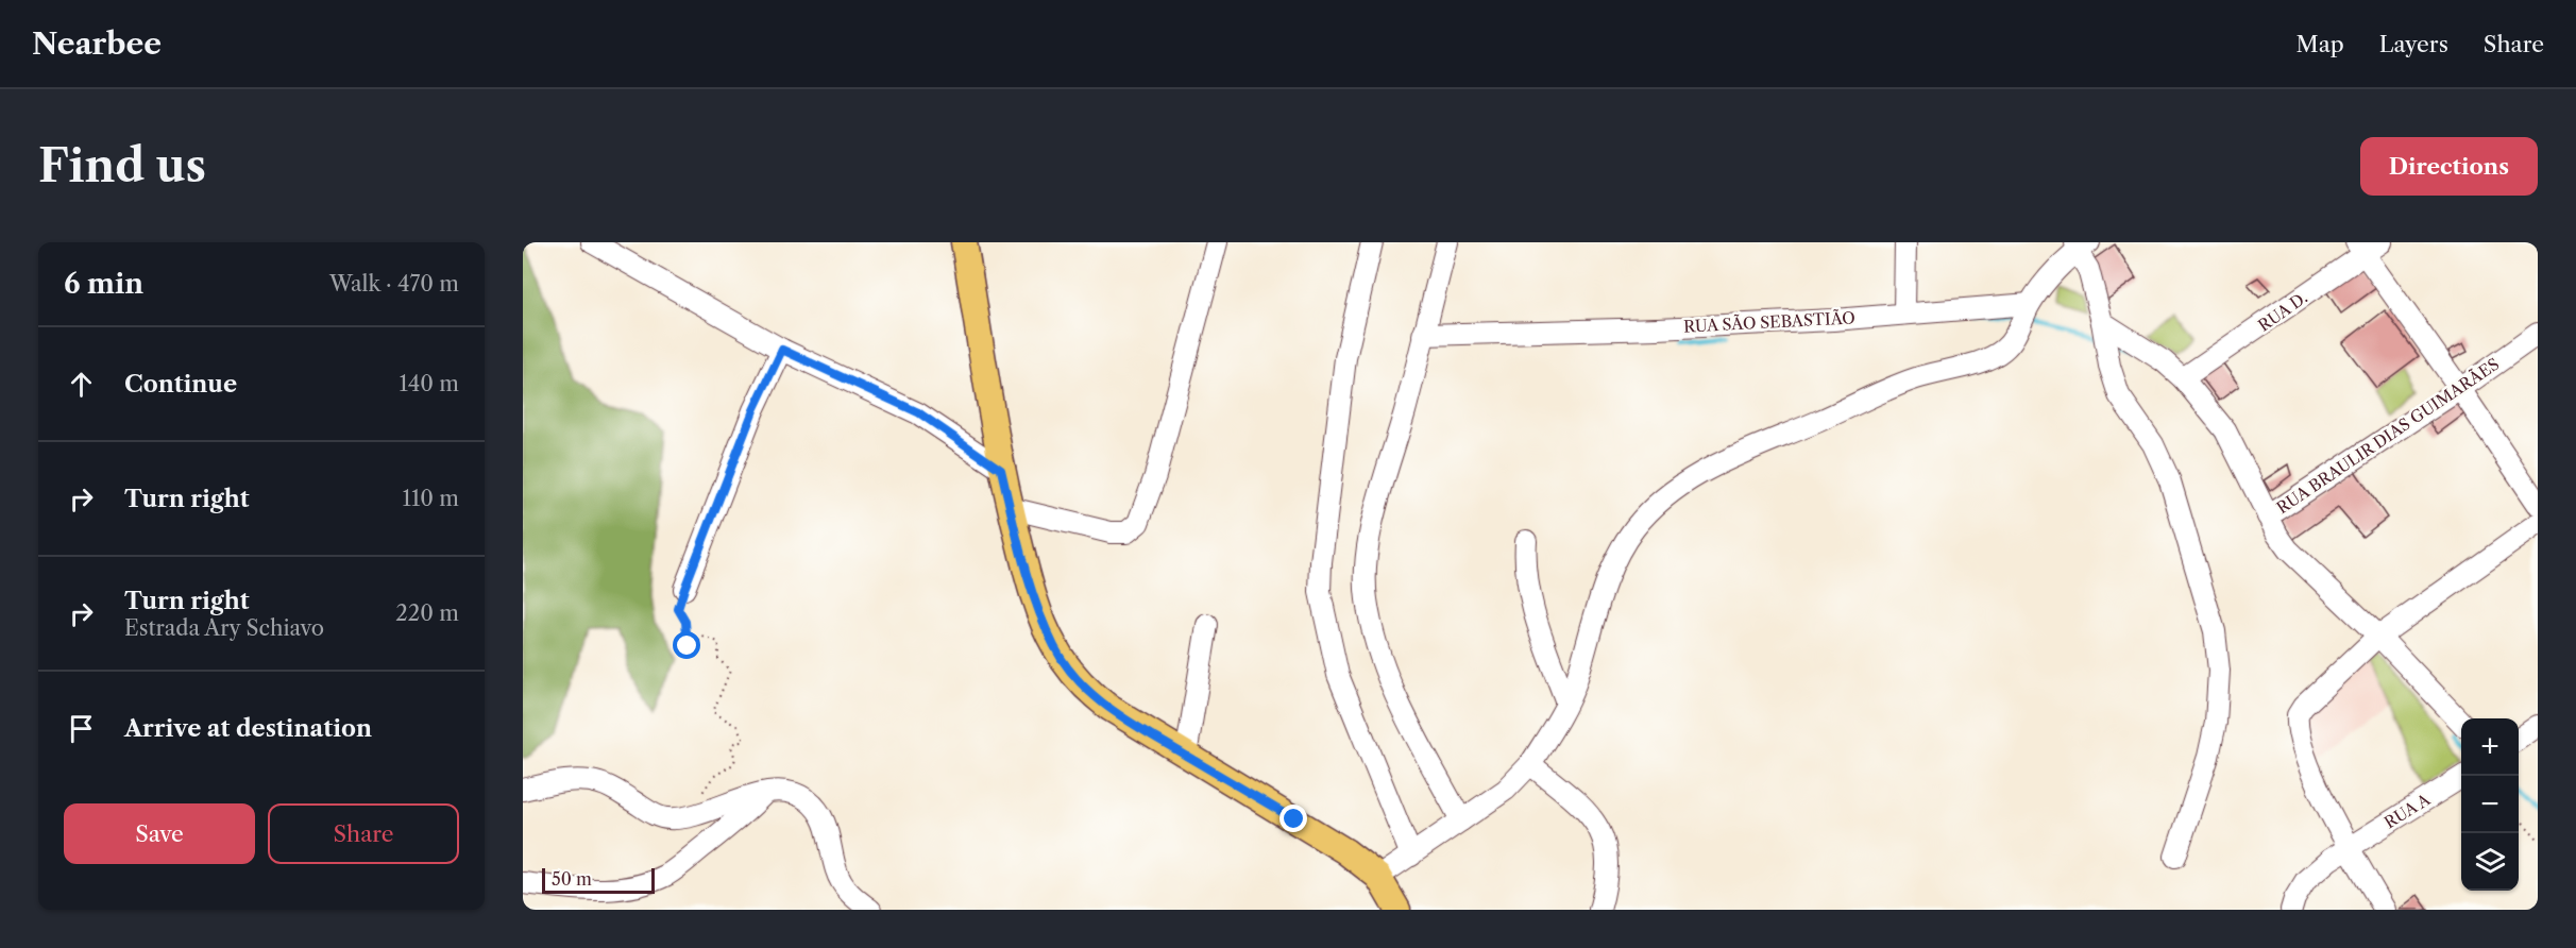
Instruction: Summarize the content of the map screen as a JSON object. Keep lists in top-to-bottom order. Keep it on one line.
{"streets":{"street":["RUA D.","RUA SÃO SEBASTIÃO","RUA BRAULIR DIAS GUIMARÃES","RUA A"]},"scale_bar":"50 m","page":{"header":"Nearbee","nav":["Map","Layers","Share"],"buttons":["Directions",["Save","Share"]],"title":"Find us","heading":["6 min","Walk · 470 m"],"list":[["Continue","140 m"],["Turn right","110 m"],["Turn right","Estrada Ary Schiavo","220 m"],"Arrive at destination"],"map_buttons":["+","−"],"scale":"50 m"}}
